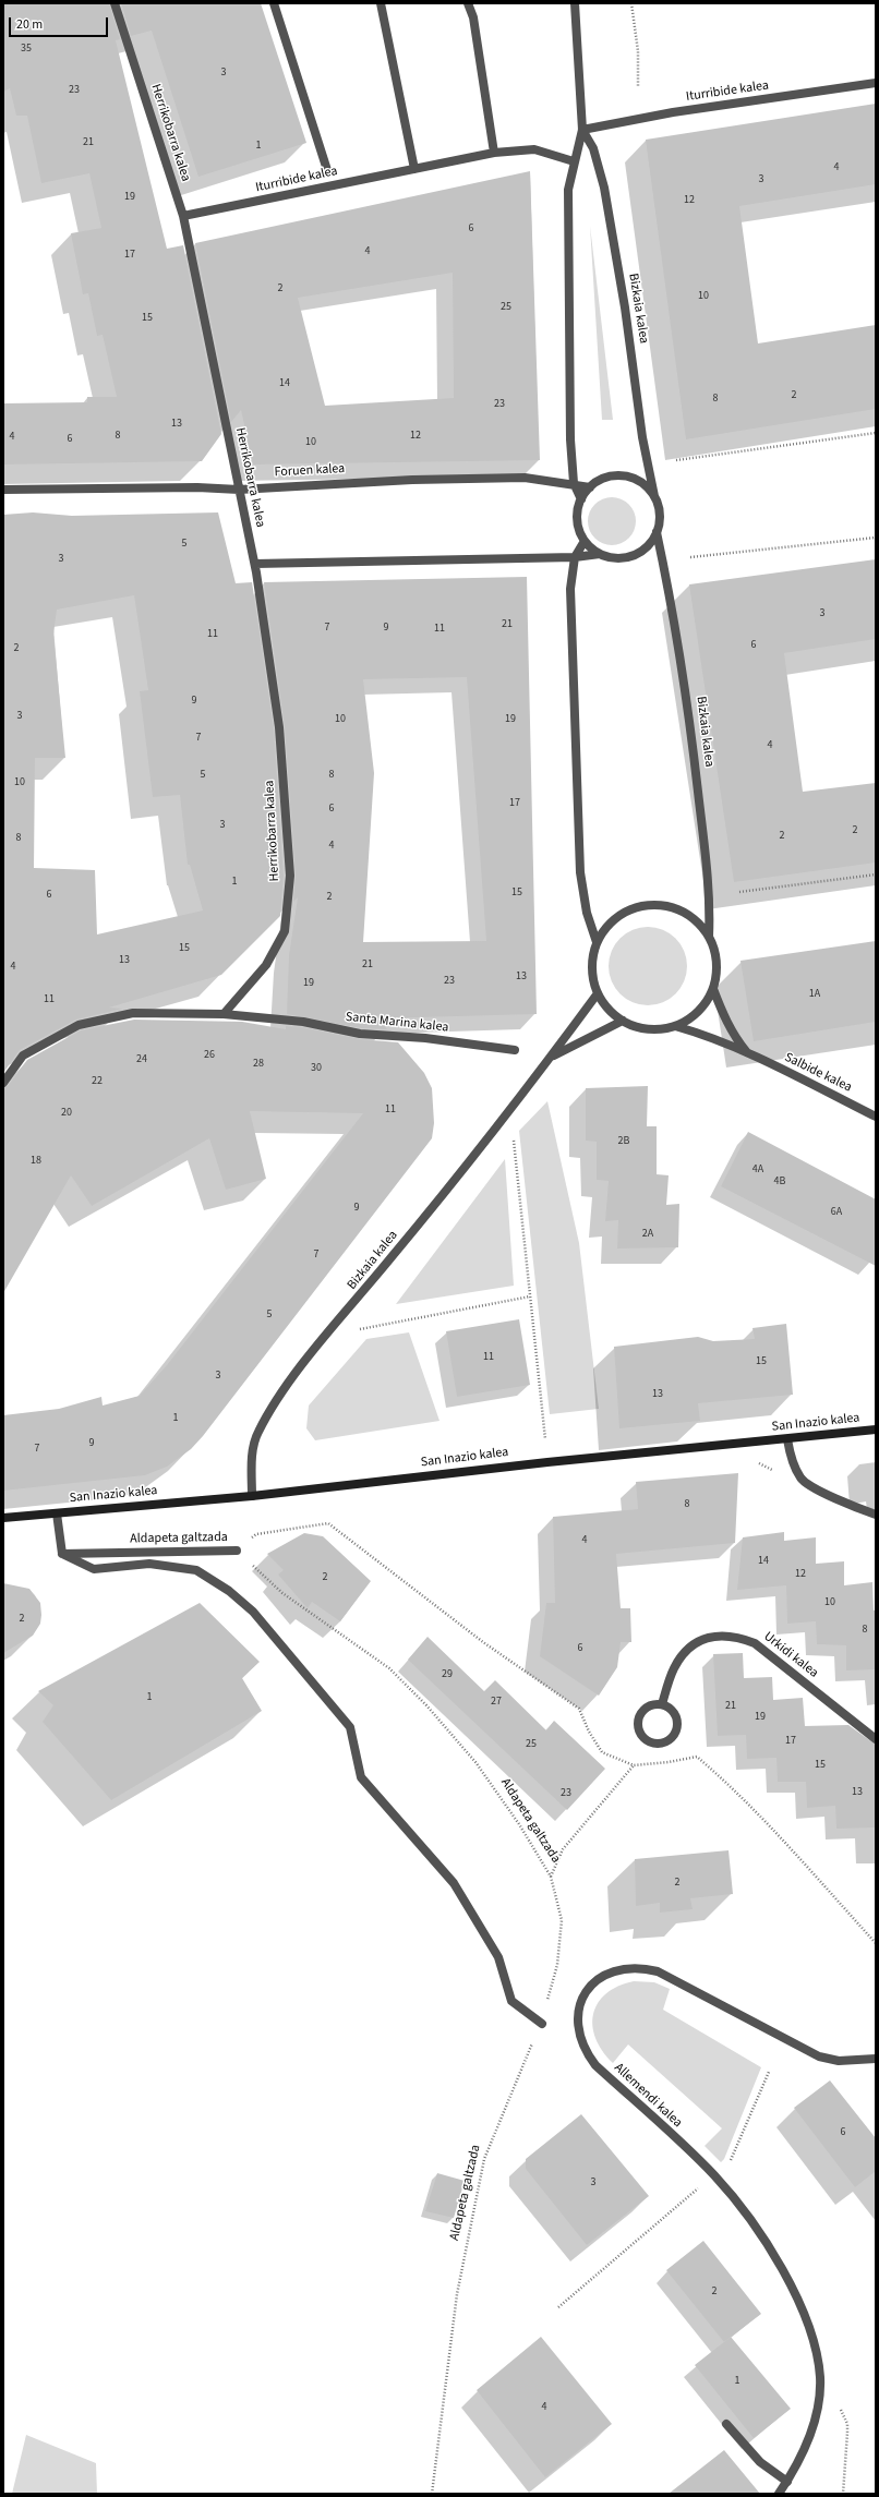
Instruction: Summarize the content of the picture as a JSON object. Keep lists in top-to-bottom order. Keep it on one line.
{"streets":{"main road":["San Inazio kalea"],"street":["Iturribide kalea","Herrikobarra kalea","Bizkaia kalea","Foruen kalea","Santa Marina kalea","Salbide kalea","Aldapeta galtzada","Urkidi kalea","Allemendi kalea"]},"crossings":[["Iturribide kalea","Herrikobarra kalea"],["Iturribide kalea","Bizkaia kalea"],["Herrikobarra kalea","Foruen kalea"],["Herrikobarra kalea","Santa Marina kalea"],["Bizkaia kalea","Foruen kalea"],["Bizkaia kalea","Salbide kalea"],["Bizkaia kalea","San Inazio kalea"]],"house_numbers":["35","3","23","21","1","4","3","19","12","6","4","17","2","10","25","15","14","2","8","23","13","8","12","4","6","10","5","3","3","21","7","9","11","11","6","2","9","3","10","19","7","4","5","8","10","17","6","3","2","2","8","4","1","15","6","2","15","13","21","4","13","23","19","1A","11","26","24","28","30","22","11","20","2B","18","4A","4B","9","6A","2A","7","5","11","15","3","13","1","9","7","8","4","14","12","2","10","2","8","6","29","1","27","21","19","17","25","15","13","23","2","6","3","2","1","4"],"scale_bar":"20 m"}
